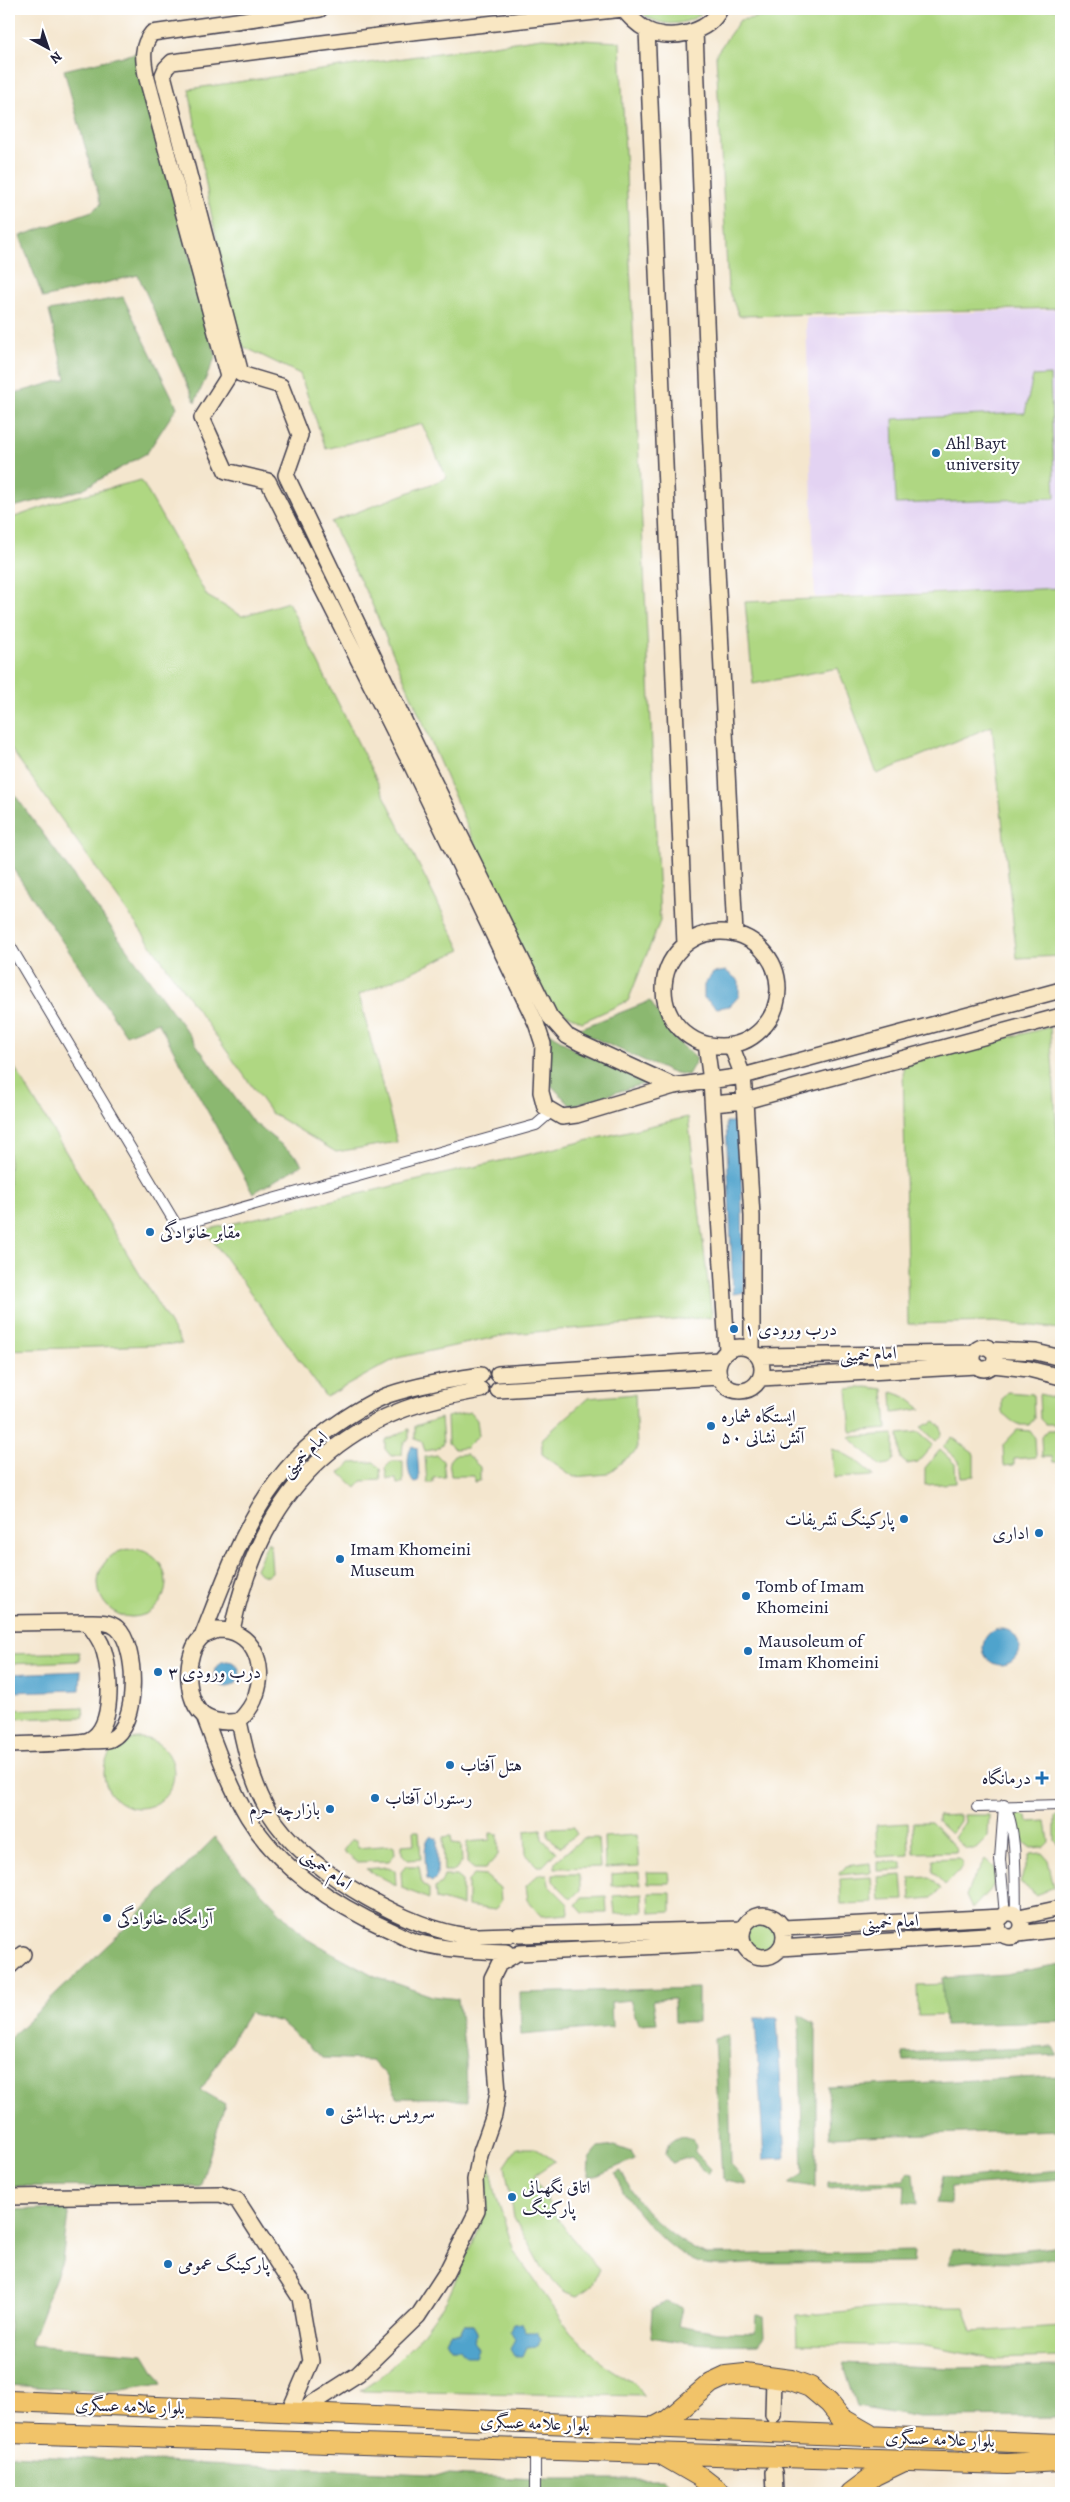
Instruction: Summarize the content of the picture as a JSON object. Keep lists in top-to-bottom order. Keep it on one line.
{"streets":{"highway":["بلوار علامه عسگری"],"street":["امام خمینی"]},"places":{"other":["Ahl Bayt university","مقابر خانوادگی","درب ورودی ۱","ایستگاه شماره ۵۰ آتش نشانی","پارکینگ تشریفات","اداری","Imam Khomeini Museum","Tomb of Imam Khomeini","Mausoleum of Imam Khomeini","درب ورودی ۳","هتل آفتاب","رستوران آفتاب","بازارچه حرم","آرامگاه خانوادگی","سرویس بهداشتی","اتاق نگهبانی پارکینگ","پارکینگ عمومی"],"health":["درمانگاه"]},"north":"bottom right"}
